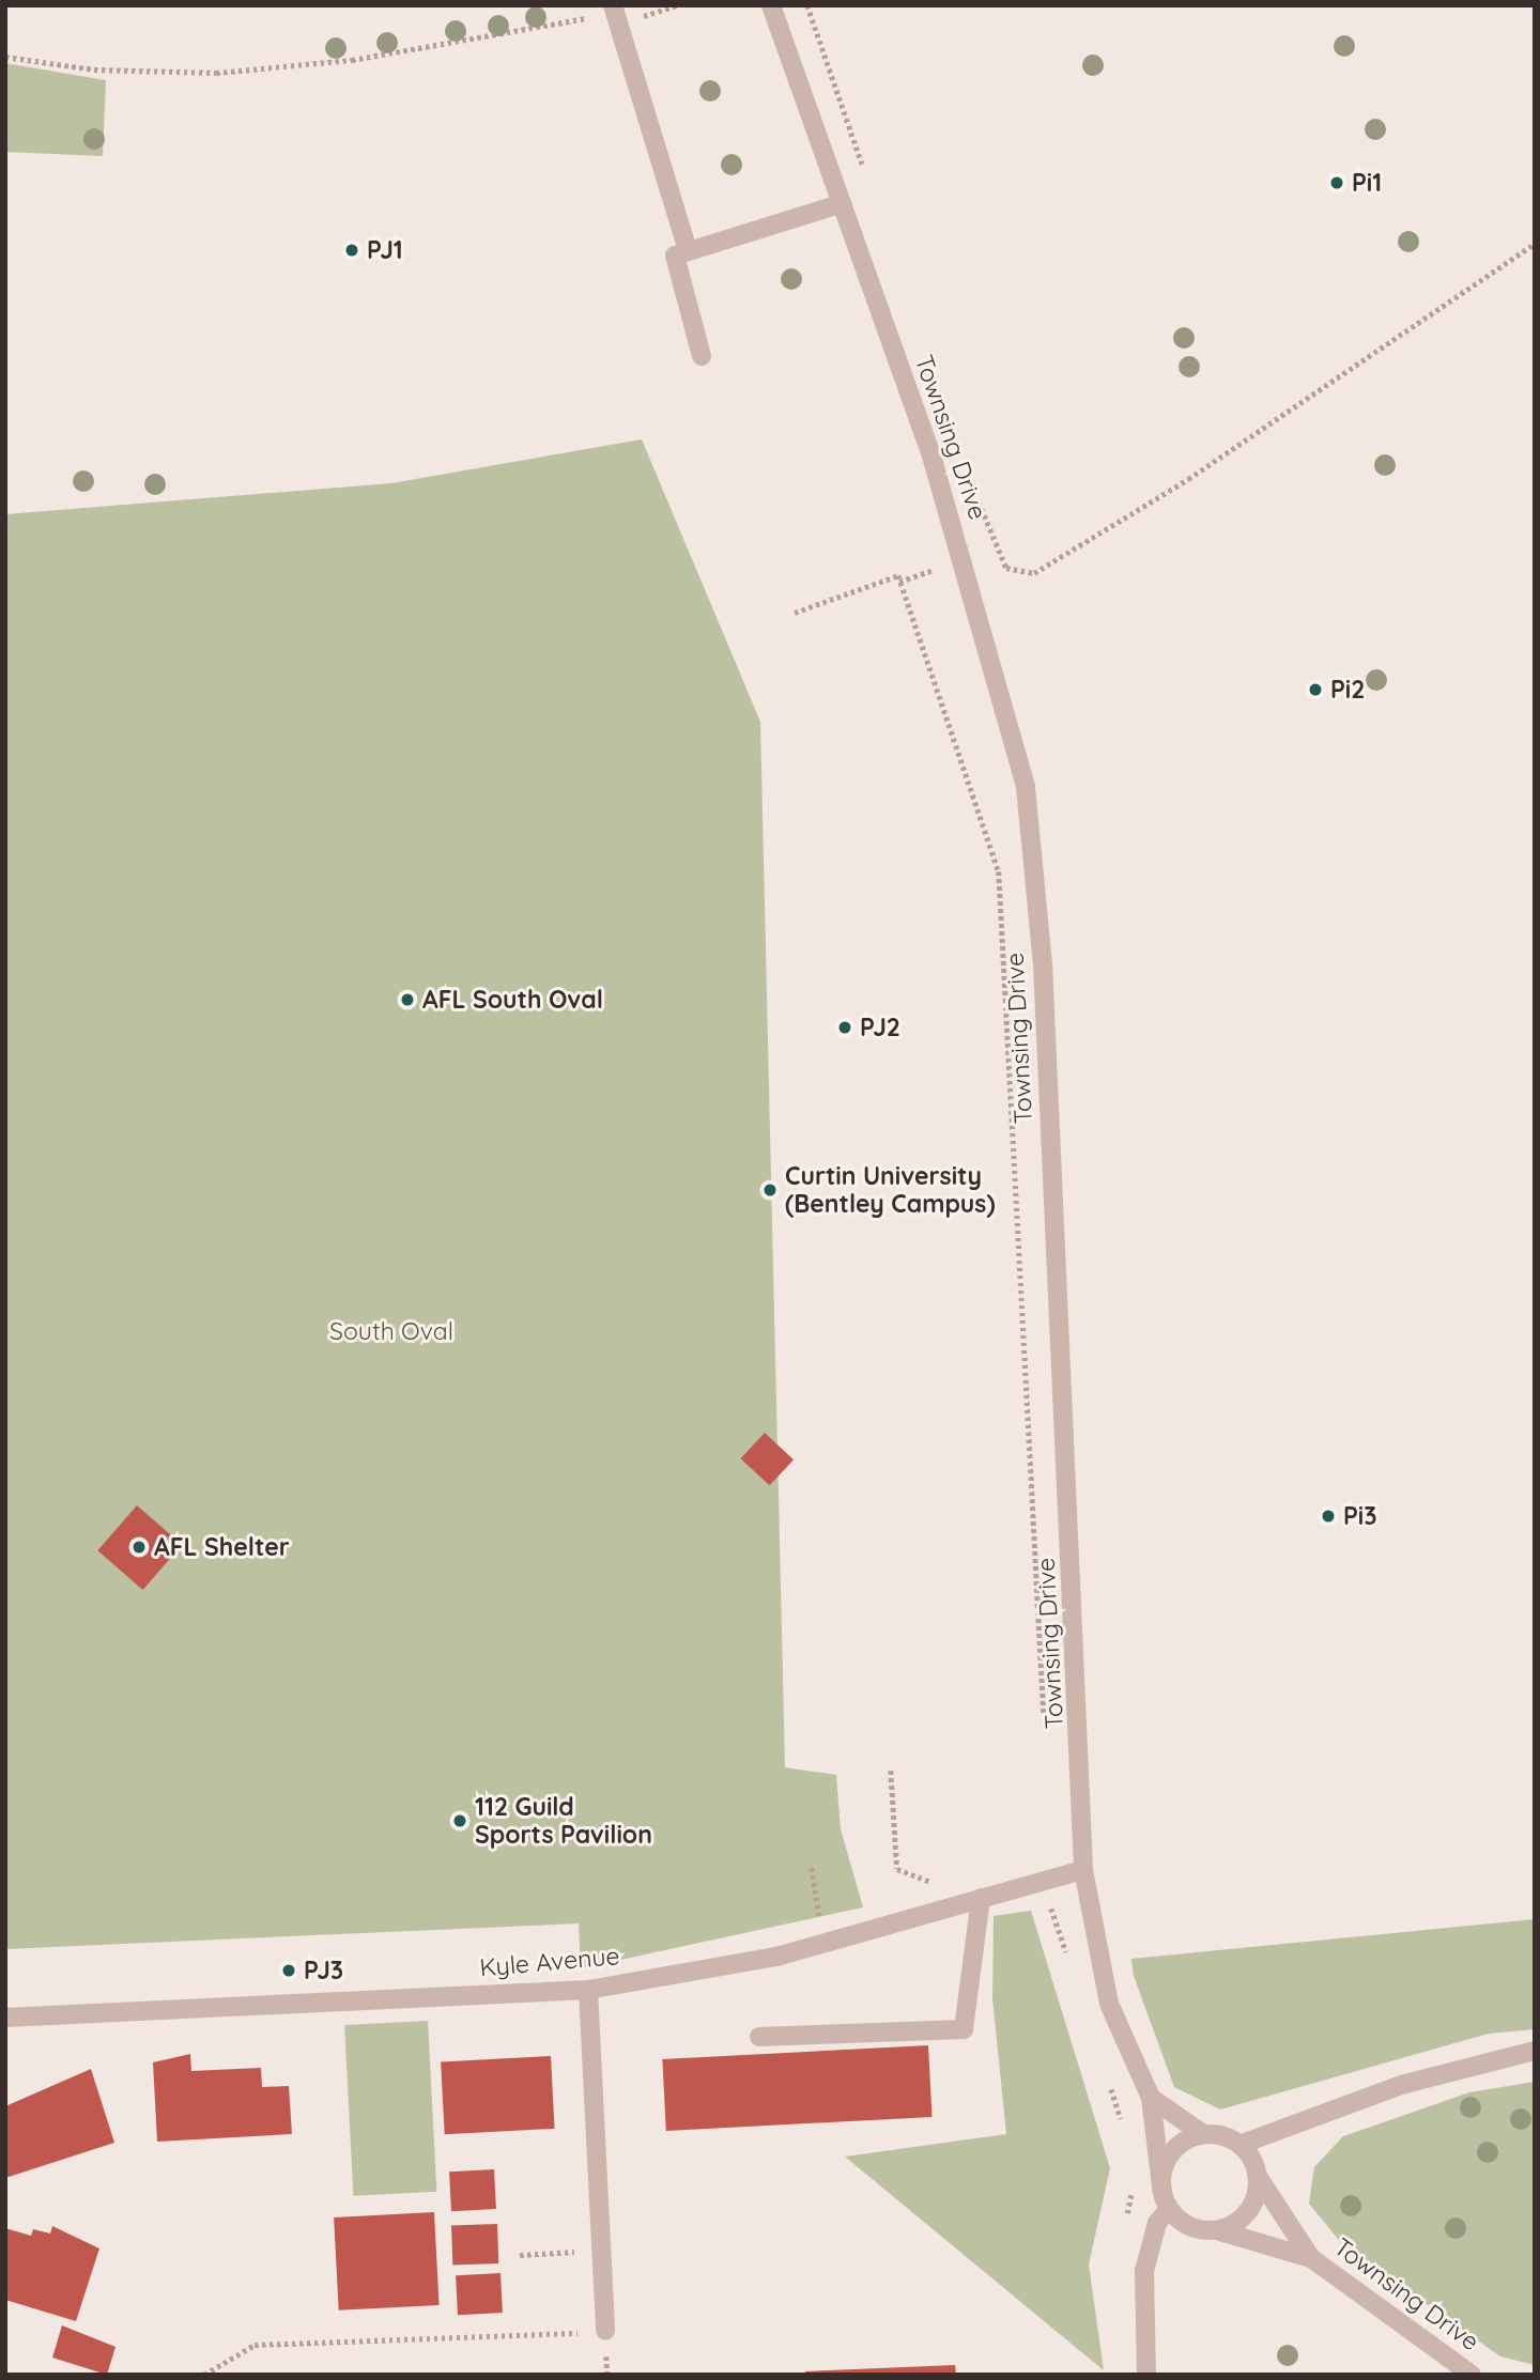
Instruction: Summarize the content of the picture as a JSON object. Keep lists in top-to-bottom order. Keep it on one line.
{"streets":{"street":["Townsing Drive","Kyle Avenue"]},"crossings":[["Townsing Drive","Kyle Avenue"]],"parks":["South Oval"],"places":["Pi1","PJ1","Pi2","AFL South Oval","PJ2","Curtin University (Bentley Campus)","Pi3","AFL Shelter","112 Guild Sports Pavilion","PJ3"]}
